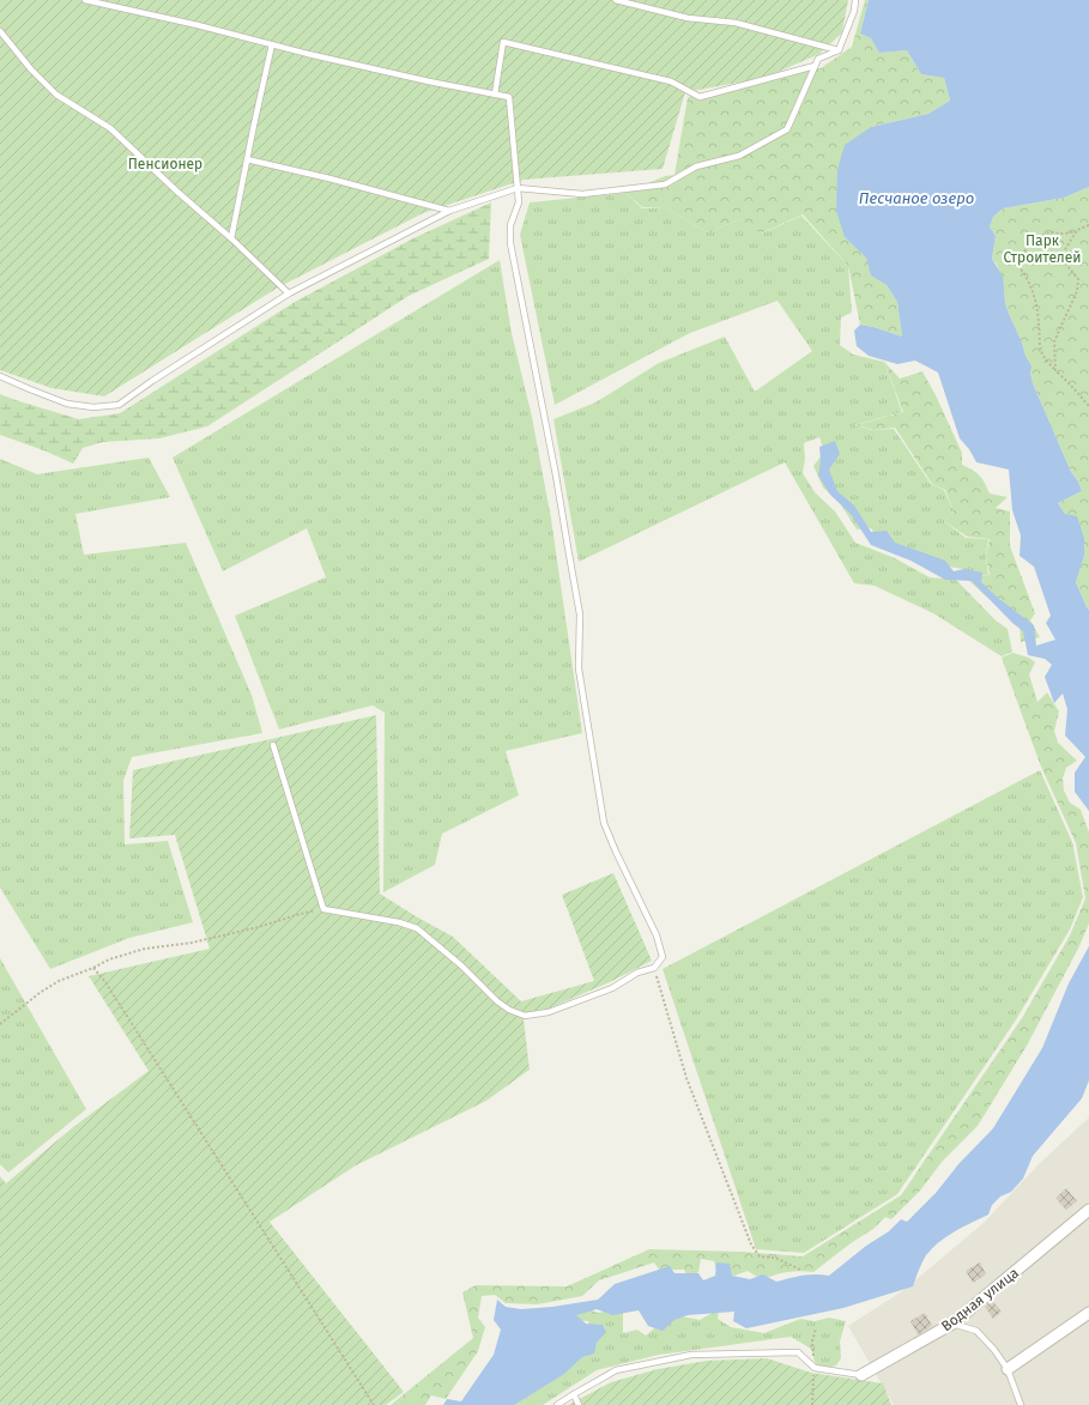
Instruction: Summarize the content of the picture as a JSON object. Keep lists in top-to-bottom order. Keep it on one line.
{"streets":{"street":["Водная улица"]},"water":["Песчаное озеро"],"parks":["Пенсионер","Парк Строителей"]}
